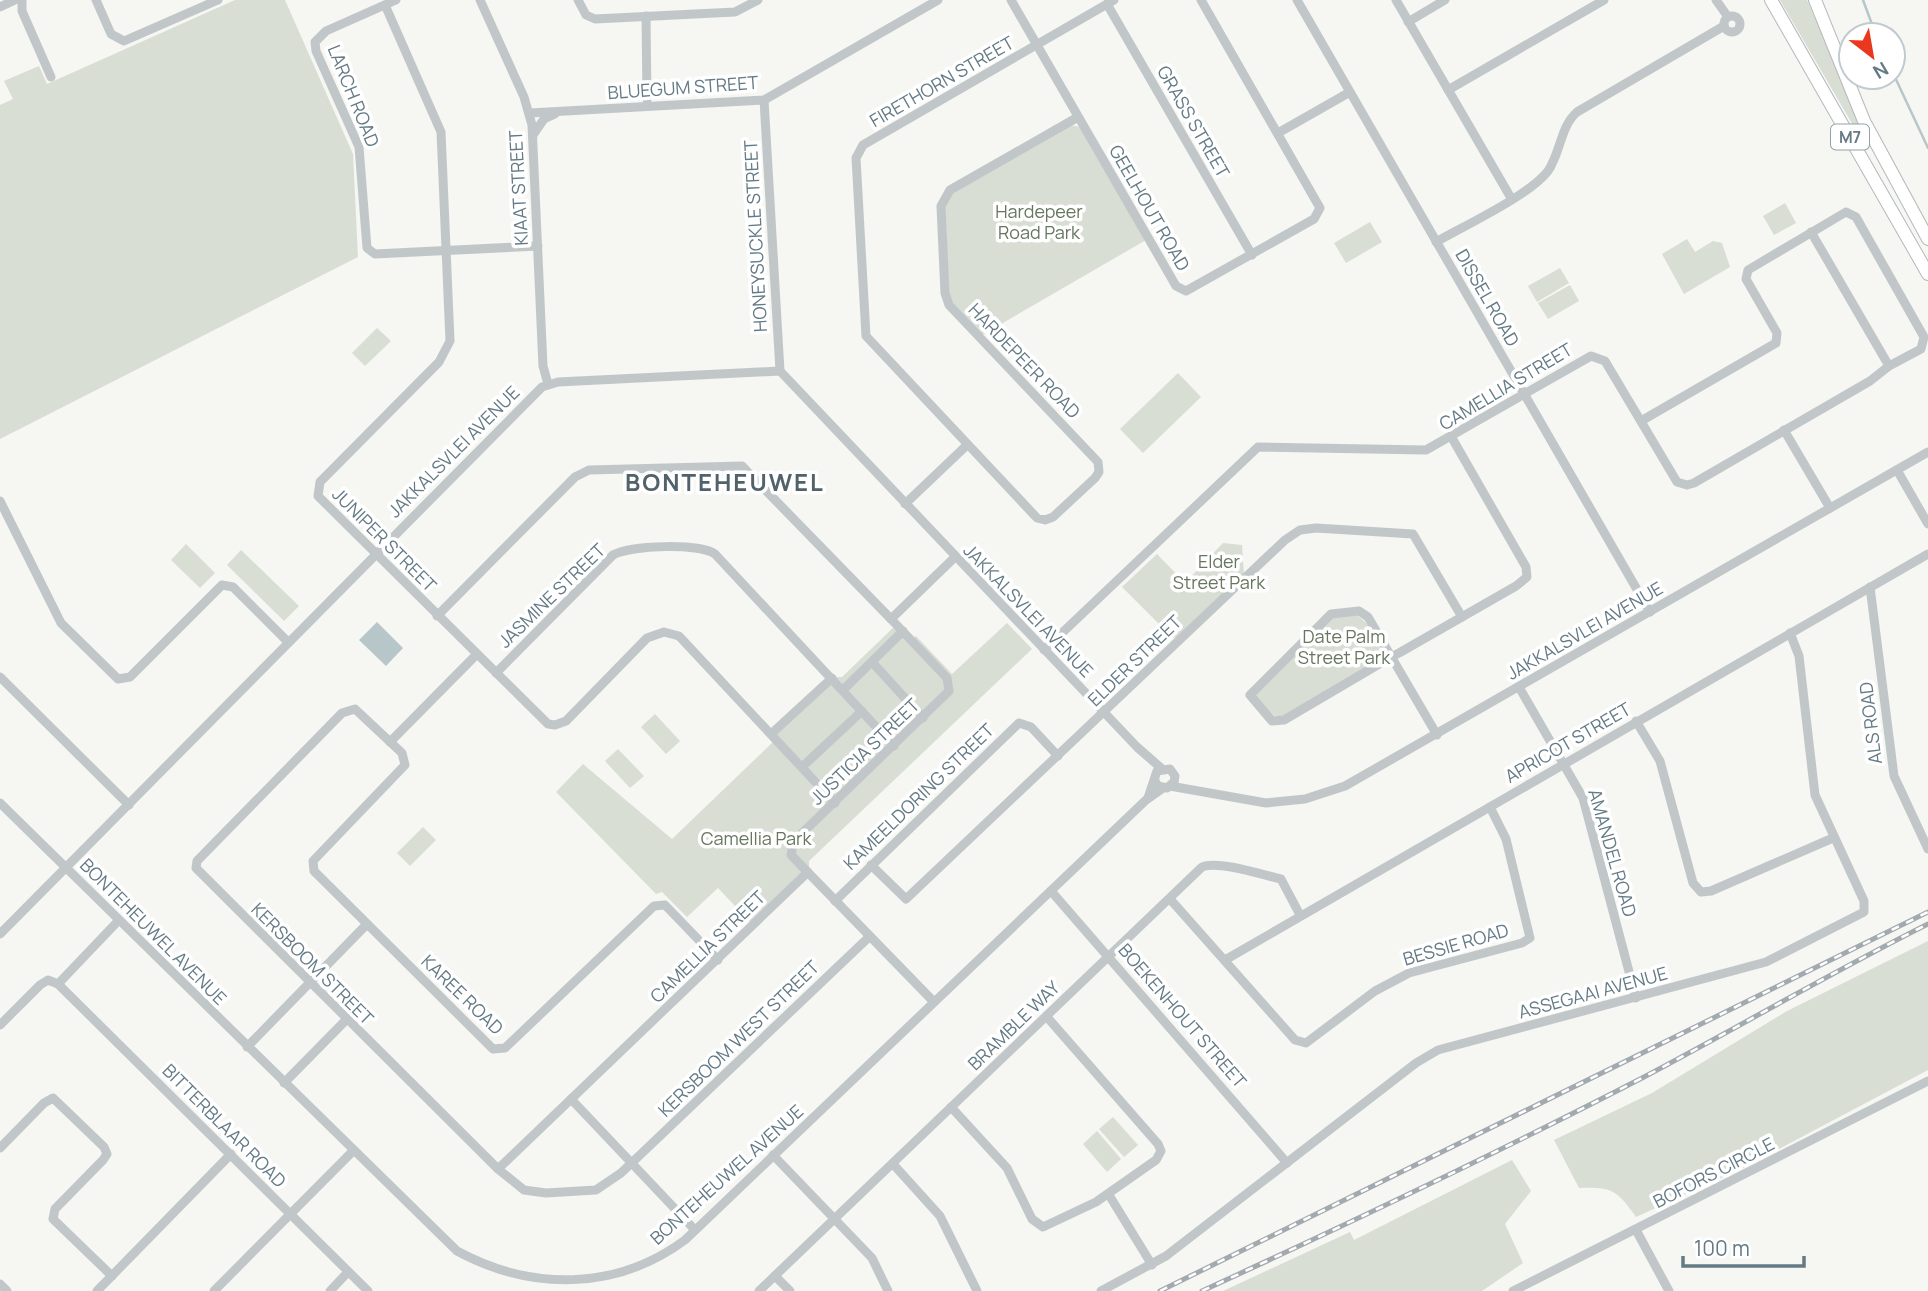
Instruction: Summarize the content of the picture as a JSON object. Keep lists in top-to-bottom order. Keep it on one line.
{"streets":{"highway":["M7"],"street":["FIRETHORN STREET","BLUEGUM STREET","LARCH ROAD","GRASS STREET","KIAAT STREET","GEELHOUT ROAD","HONEYSUCKLE STREET","DISSEL ROAD","HARDEPEER ROAD","CAMELLIA STREET","JAKKALSVLEI AVENUE","JUNIPER STREET","JASMINE STREET","ELDER STREET","ALS ROAD","APRICOT STREET","JUSTICIA STREET","KAMEELDORING STREET","AMANDEL ROAD","BONTEHEUWEL AVENUE","BESSIE ROAD","KERSBOOM STREET","ASSEGAAI AVENUE","KAREE ROAD","BOEKENHOUT STREET","BRAMBLE WAY","KERSBOOM WEST STREET","BITTERBLAAR ROAD","BOFORS CIRCLE"]},"crossings":[["FIRETHORN STREET","GRASS STREET"],["FIRETHORN STREET","GEELHOUT ROAD"],["FIRETHORN STREET","HARDEPEER ROAD"],["BLUEGUM STREET","KIAAT STREET"],["BLUEGUM STREET","HONEYSUCKLE STREET"],["LARCH ROAD","KIAAT STREET"],["LARCH ROAD","JUNIPER STREET"],["GRASS STREET","GEELHOUT ROAD"],["KIAAT STREET","JAKKALSVLEI AVENUE"],["GEELHOUT ROAD","HARDEPEER ROAD"],["HONEYSUCKLE STREET","JAKKALSVLEI AVENUE"],["DISSEL ROAD","CAMELLIA STREET"],["DISSEL ROAD","JAKKALSVLEI AVENUE"],["CAMELLIA STREET","JAKKALSVLEI AVENUE"],["CAMELLIA STREET","JUSTICIA STREET"],["CAMELLIA STREET","KERSBOOM STREET"],["CAMELLIA STREET","KAREE ROAD"],["JAKKALSVLEI AVENUE","JUNIPER STREET"],["JAKKALSVLEI AVENUE","ELDER STREET"],["JAKKALSVLEI AVENUE","AMANDEL ROAD"],["JAKKALSVLEI AVENUE","BONTEHEUWEL AVENUE"],["JUNIPER STREET","JASMINE STREET"],["JASMINE STREET","JUSTICIA STREET"],["ELDER STREET","KAMEELDORING STREET"],["ALS ROAD","APRICOT STREET"],["APRICOT STREET","AMANDEL ROAD"],["APRICOT STREET","BESSIE ROAD"],["APRICOT STREET","ASSEGAAI AVENUE"],["APRICOT STREET","BRAMBLE WAY"],["AMANDEL ROAD","ASSEGAAI AVENUE"],["BONTEHEUWEL AVENUE","BOEKENHOUT STREET"],["BESSIE ROAD","BRAMBLE WAY"],["KERSBOOM STREET","KAREE ROAD"],["KERSBOOM STREET","KERSBOOM WEST STREET"],["ASSEGAAI AVENUE","BOEKENHOUT STREET"],["BOEKENHOUT STREET","BRAMBLE WAY"]],"districts":["BONTEHEUWEL"],"parks":["Hardepeer Road Park","Elder Street Park","Date Palm Street Park","Camellia Park"],"scale_bar":"100 m","north":"bottom right"}
